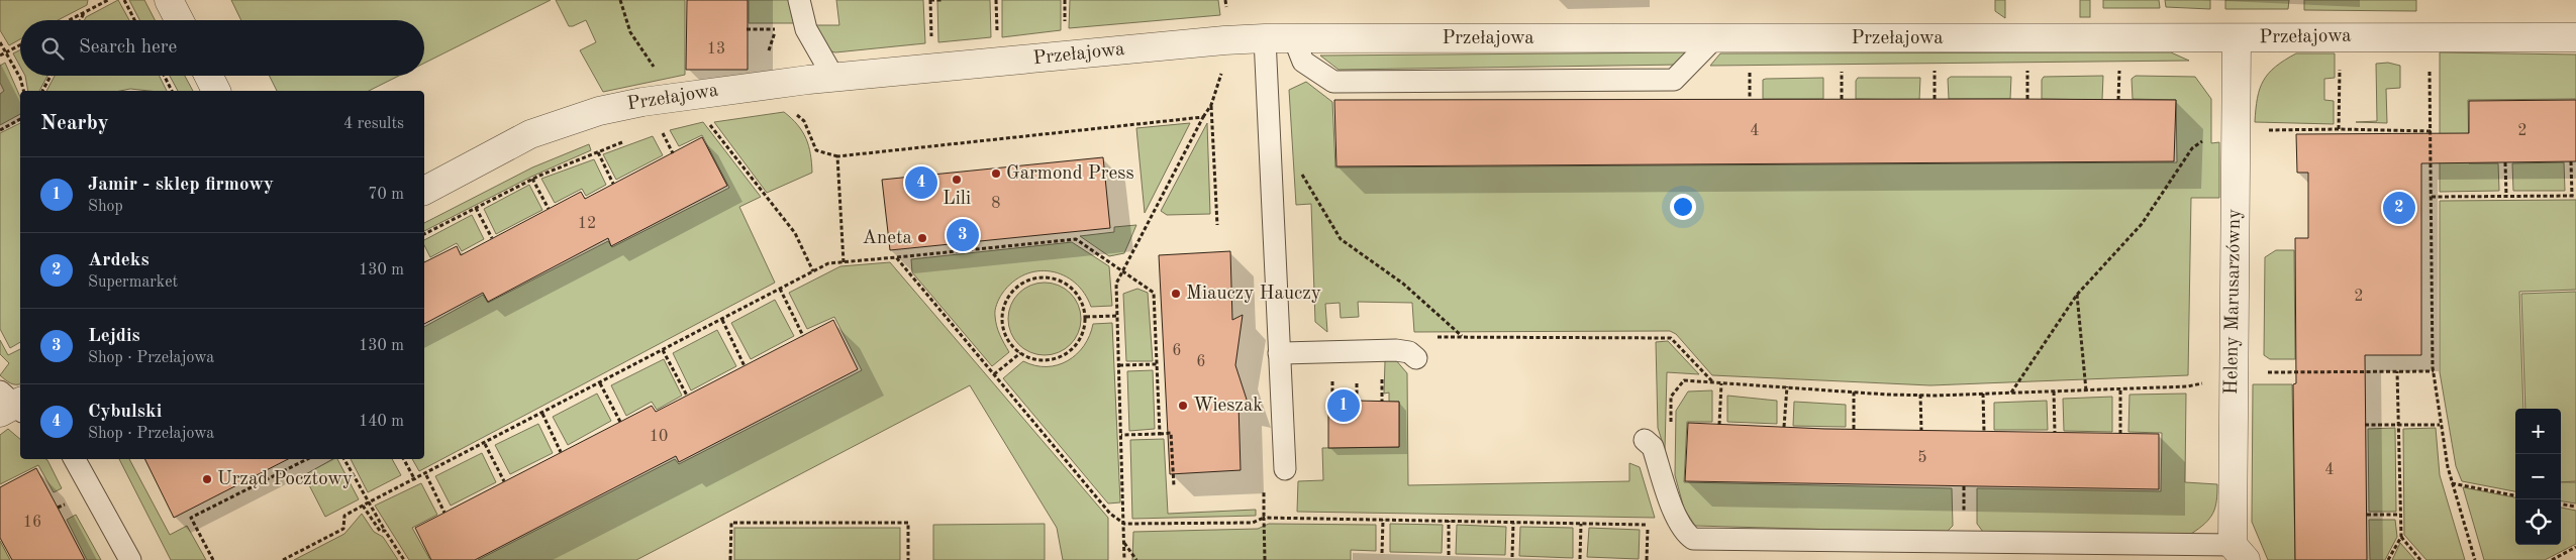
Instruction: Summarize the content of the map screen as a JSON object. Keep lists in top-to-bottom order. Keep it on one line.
{"streets":{"street":["Przełajowa","Heleny Marusarzówny"]},"crossings":[["Przełajowa","Heleny Marusarzówny"]],"places":["Garmond Press","Lili","Aneta","Miauczy Hauczy","Wieszak","Urząd Pocztowy"],"house_numbers":["13","4","2","8","12","2","6","6","10","5","4","16"],"page":{"search":"Search here","heading":["Nearby","4 results"],"list":[{"mark":"1","name":"Jamir - sklep firmowy","note":"Shop","value":"70 m"},{"mark":"2","name":"Ardeks","note":"Supermarket","value":"130 m"},{"mark":"3","name":"Lejdis","note":"Shop · Przełajowa","value":"130 m"},{"mark":"4","name":"Cybulski","note":"Shop · Przełajowa","value":"140 m"}],"pins":["4","2","3","1"],"map_buttons":["+","−"]}}
